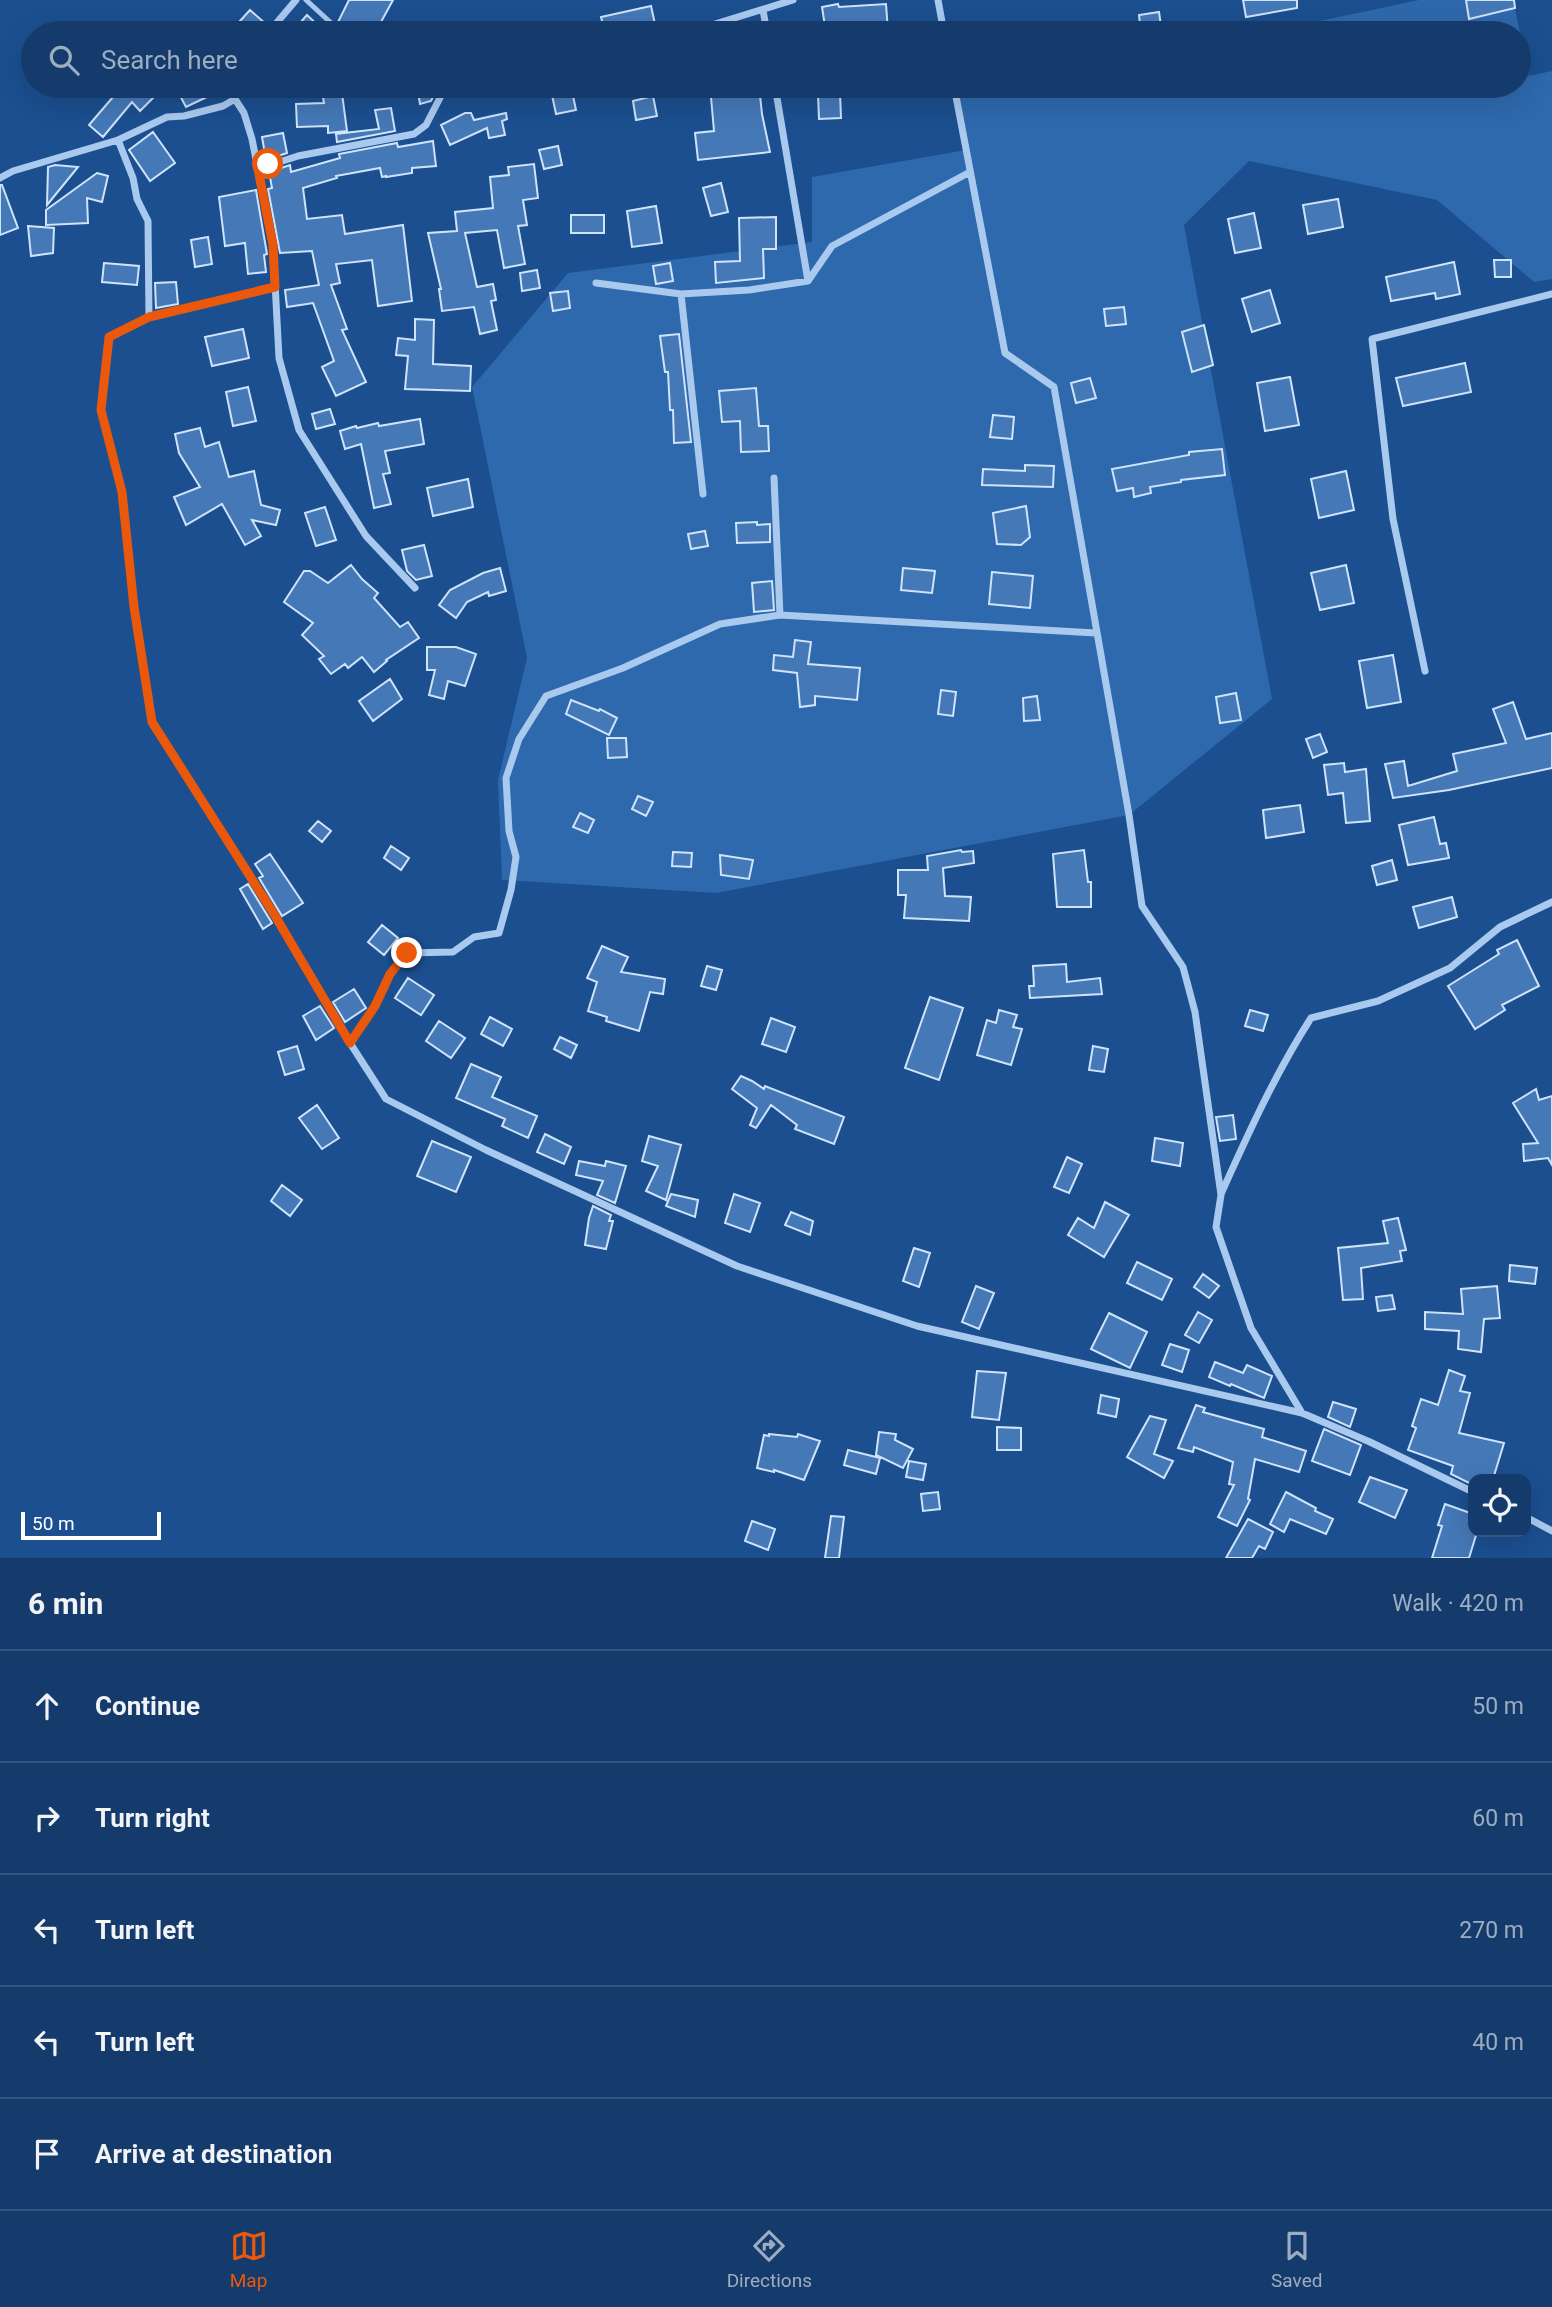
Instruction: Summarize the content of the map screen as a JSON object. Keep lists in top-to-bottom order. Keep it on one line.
{"scale_bar":"50 m","page":{"search":"Search here","scale":"50 m","heading":["6 min","Walk · 420 m"],"list":[["Continue","50 m"],["Turn right","60 m"],["Turn left","270 m"],["Turn left","40 m"],"Arrive at destination"],"nav":["Map","Directions","Saved"]}}
